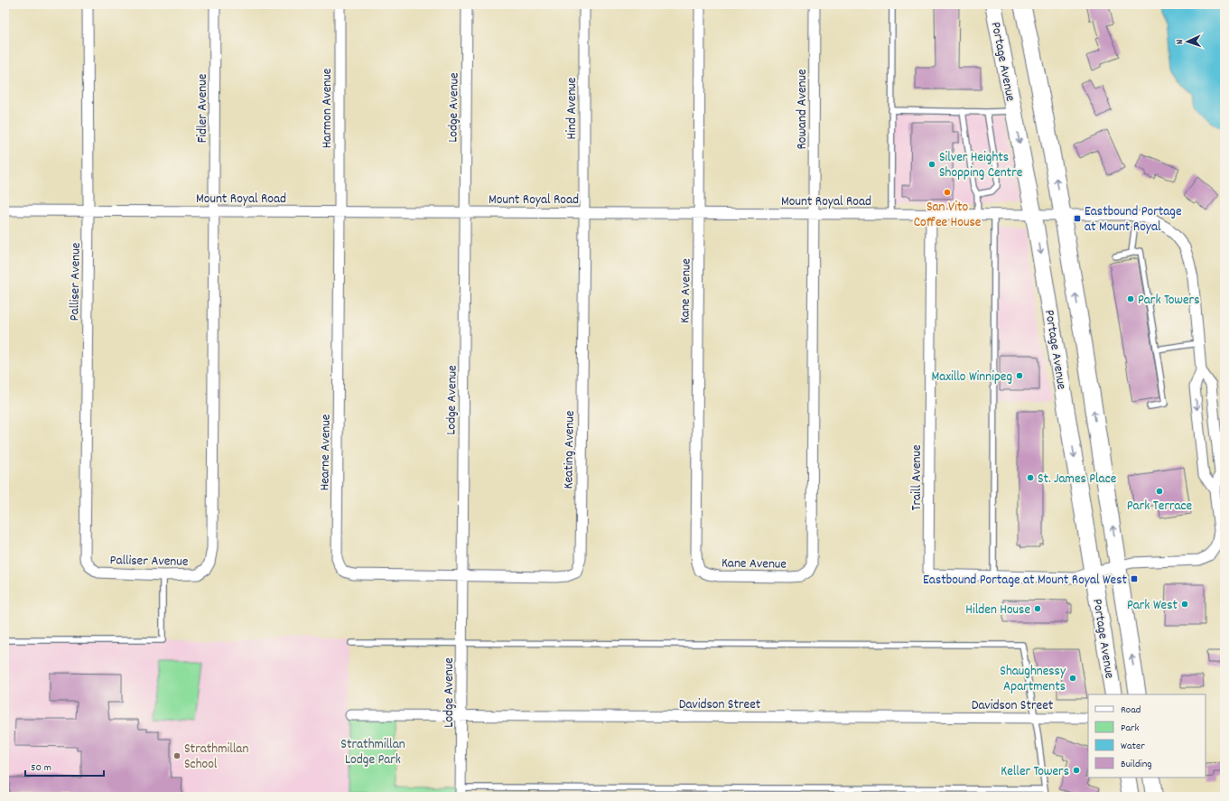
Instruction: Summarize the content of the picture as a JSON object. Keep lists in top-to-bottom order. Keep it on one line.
{"streets":{"highway":["Portage Avenue"],"street":["Lodge Avenue","Fidler Avenue","Harmon Avenue","Hind Avenue","Rowand Avenue","Mount Royal Road","Palliser Avenue","Kane Avenue","Keating Avenue","Hearne Avenue","Traill Avenue","Davidson Street"]},"crossings":[["Portage Avenue","Mount Royal Road"],["Portage Avenue","Traill Avenue"],["Lodge Avenue","Mount Royal Road"],["Lodge Avenue","Keating Avenue"],["Lodge Avenue","Hearne Avenue"],["Lodge Avenue","Davidson Street"],["Fidler Avenue","Mount Royal Road"],["Fidler Avenue","Palliser Avenue"],["Harmon Avenue","Mount Royal Road"],["Harmon Avenue","Hearne Avenue"],["Hind Avenue","Mount Royal Road"],["Hind Avenue","Keating Avenue"],["Rowand Avenue","Mount Royal Road"],["Rowand Avenue","Kane Avenue"],["Mount Royal Road","Palliser Avenue"],["Mount Royal Road","Kane Avenue"],["Mount Royal Road","Keating Avenue"],["Mount Royal Road","Hearne Avenue"],["Mount Royal Road","Traill Avenue"],["Keating Avenue","Hearne Avenue"]],"parks":["Strathmillan Lodge Park"],"places":{"other":["Silver Heights Shopping Centre","San Vito Coffee House","Park Towers","Maxillo Winnipeg","St. James Place","Park Terrace","Park West","Hilden House","Shaughnessy Apartments","Strathmillan School","Keller Towers"],"transit":["Eastbound Portage at Mount Royal","Eastbound Portage at Mount Royal West"]},"legend":["Road","Park","Water","Building"],"scale_bar":"50 m","north":"left"}
